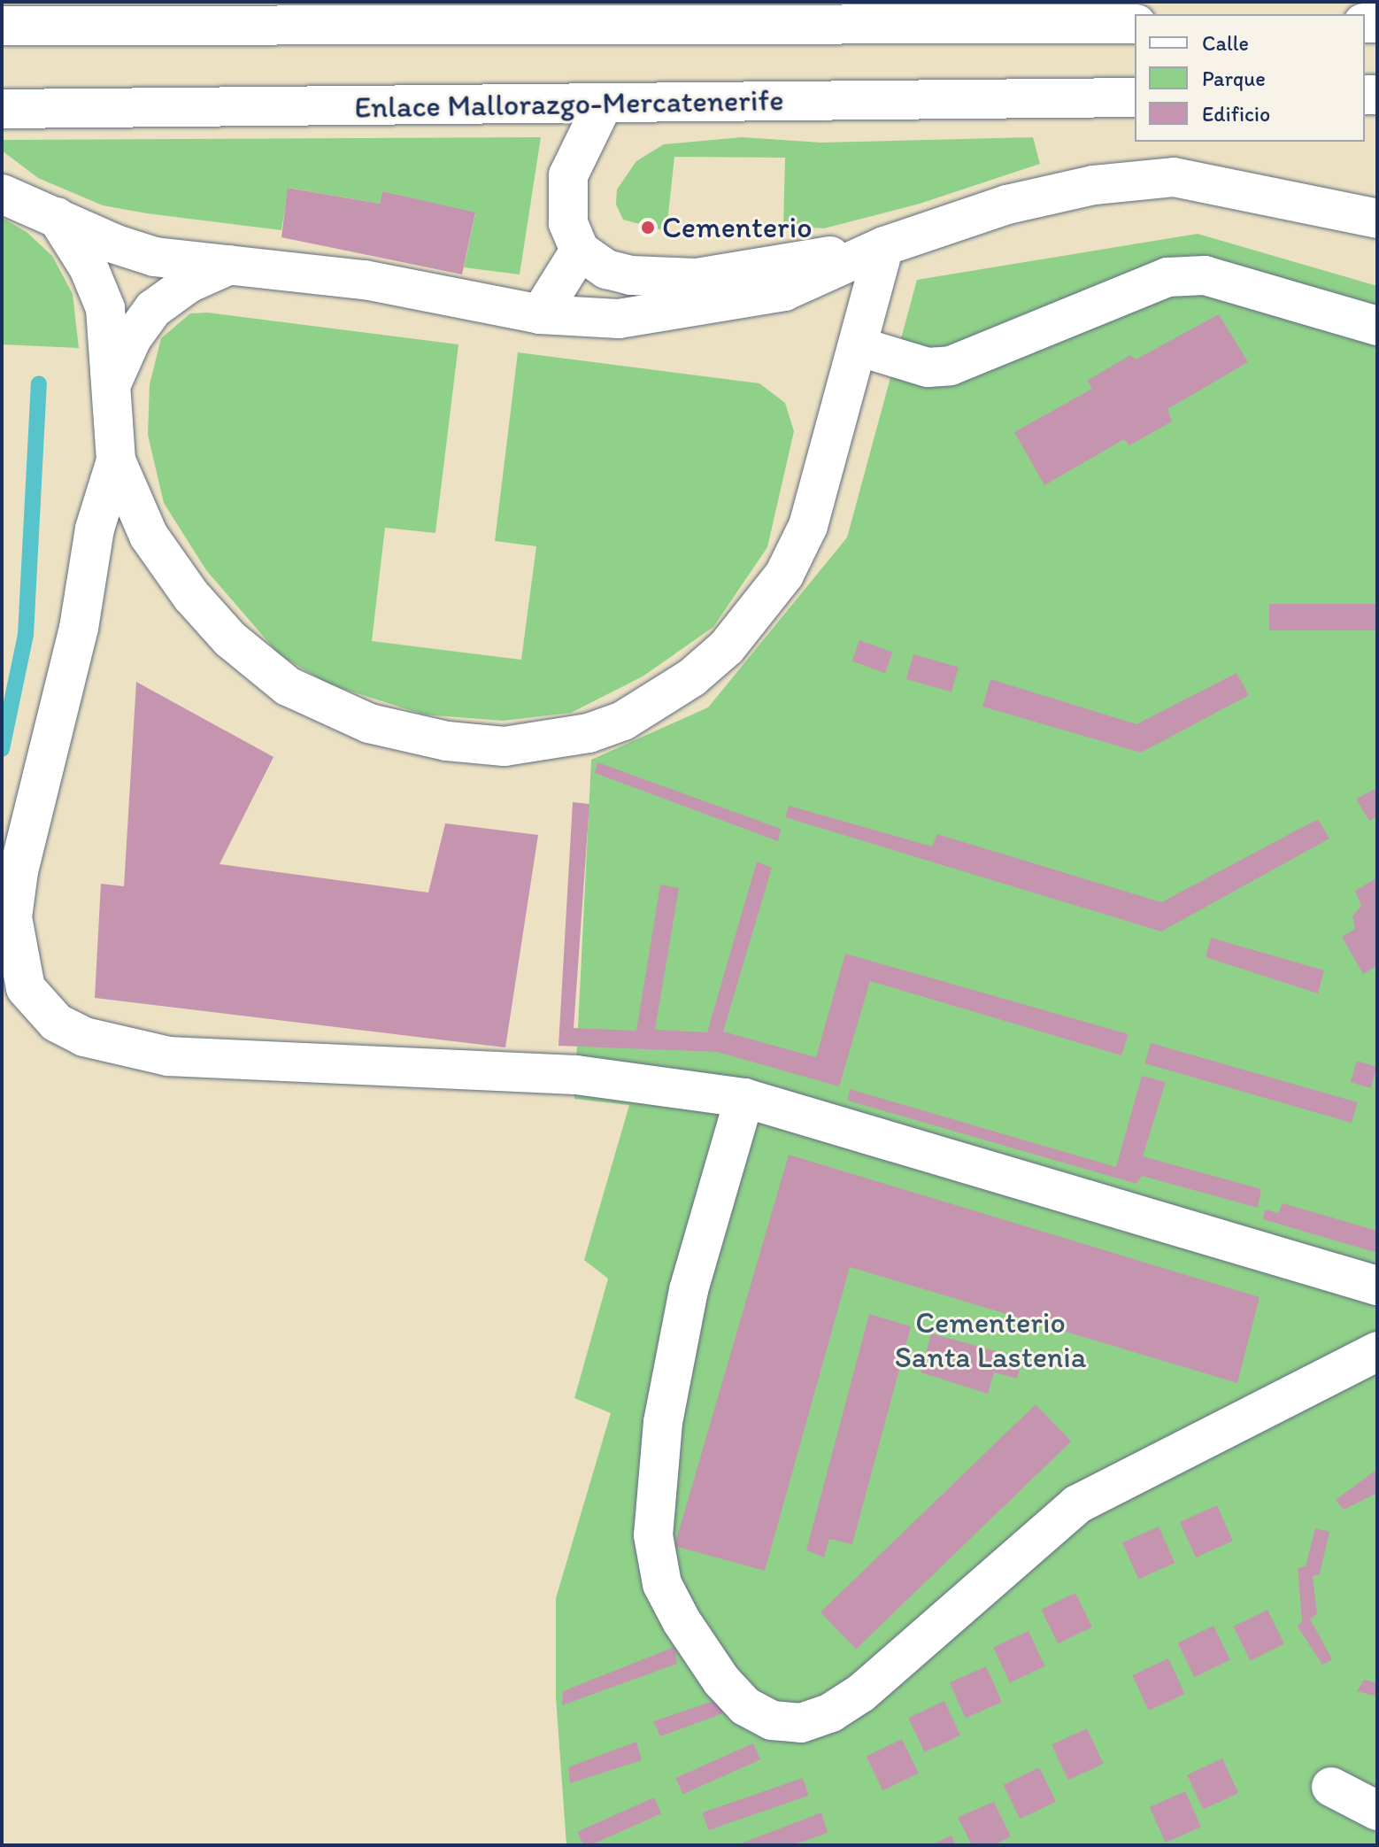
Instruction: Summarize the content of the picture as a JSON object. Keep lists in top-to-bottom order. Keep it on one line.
{"streets":{"main road":["Enlace Mallorazgo-Mercatenerife"]},"parks":["Cementerio Santa Lastenia"],"places":["Cementerio"],"legend":["Calle","Parque","Edificio"]}
